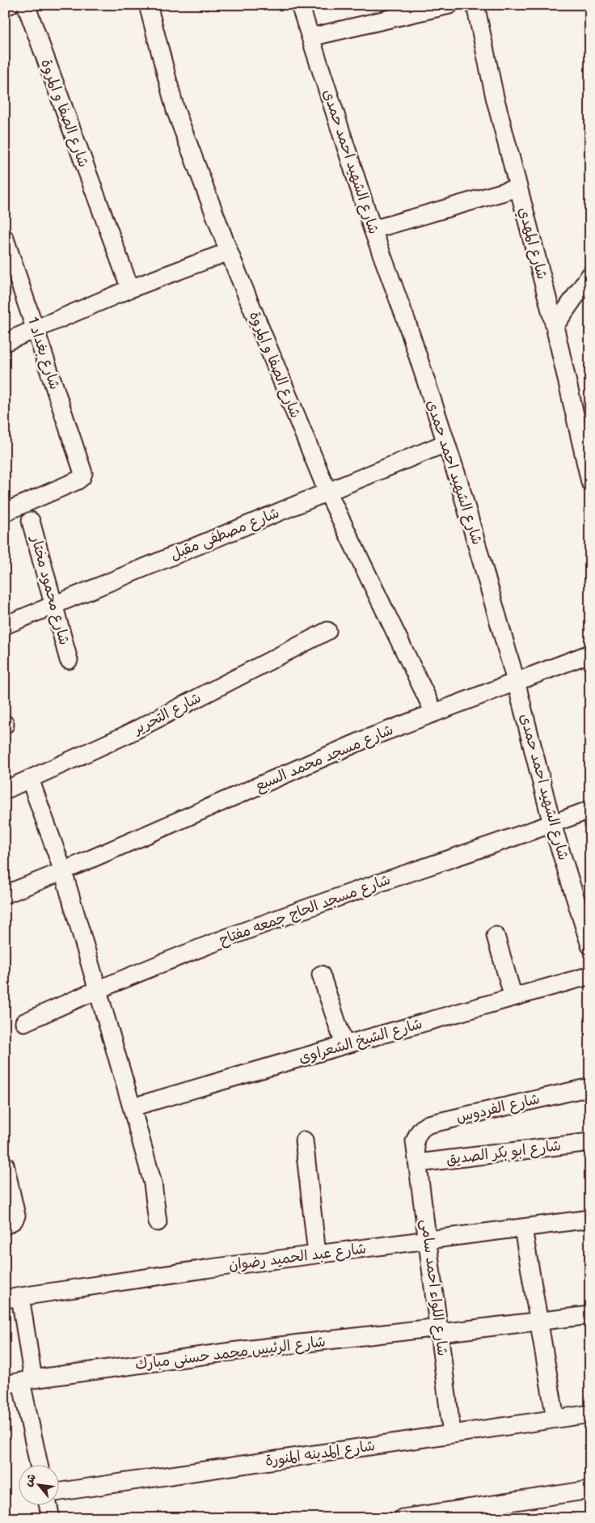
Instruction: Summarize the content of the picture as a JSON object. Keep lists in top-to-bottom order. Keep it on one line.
{"streets":{"street":["شارع الصفا و المروة","شارع الشهيد احمد حمدى","شارع المهدي","شارع بغداد 1","شارع مصطفى مقبل","شارع محمود مختار","شارع التحرير","شارع مسجد محمد السبع","شارع مسجد الحاج جمعه مفتاح","شارع الشيخ الشعراوى","شارع الفردوس","شارع ابو بكر الصديق","شارع عبد الحميد رضوان","شارع اللواء احمد سامى","شارع الرئيس محمد حسنى مبارك","شارع المدينه المنورة"]},"crossings":[["شارع الصفا و المروة","شارع مصطفى مقبل"],["شارع الصفا و المروة","شارع مسجد محمد السبع"],["شارع الشهيد احمد حمدى","شارع مصطفى مقبل"],["شارع الشهيد احمد حمدى","شارع مسجد محمد السبع"],["شارع الشهيد احمد حمدى","شارع مسجد الحاج جمعه مفتاح"],["شارع مصطفى مقبل","شارع محمود مختار"],["شارع الفردوس","شارع اللواء احمد سامى"],["شارع ابو بكر الصديق","شارع اللواء احمد سامى"],["شارع عبد الحميد رضوان","شارع اللواء احمد سامى"],["شارع اللواء احمد سامى","شارع الرئيس محمد حسنى مبارك"],["شارع اللواء احمد سامى","شارع المدينه المنورة"]],"north":"top left"}
